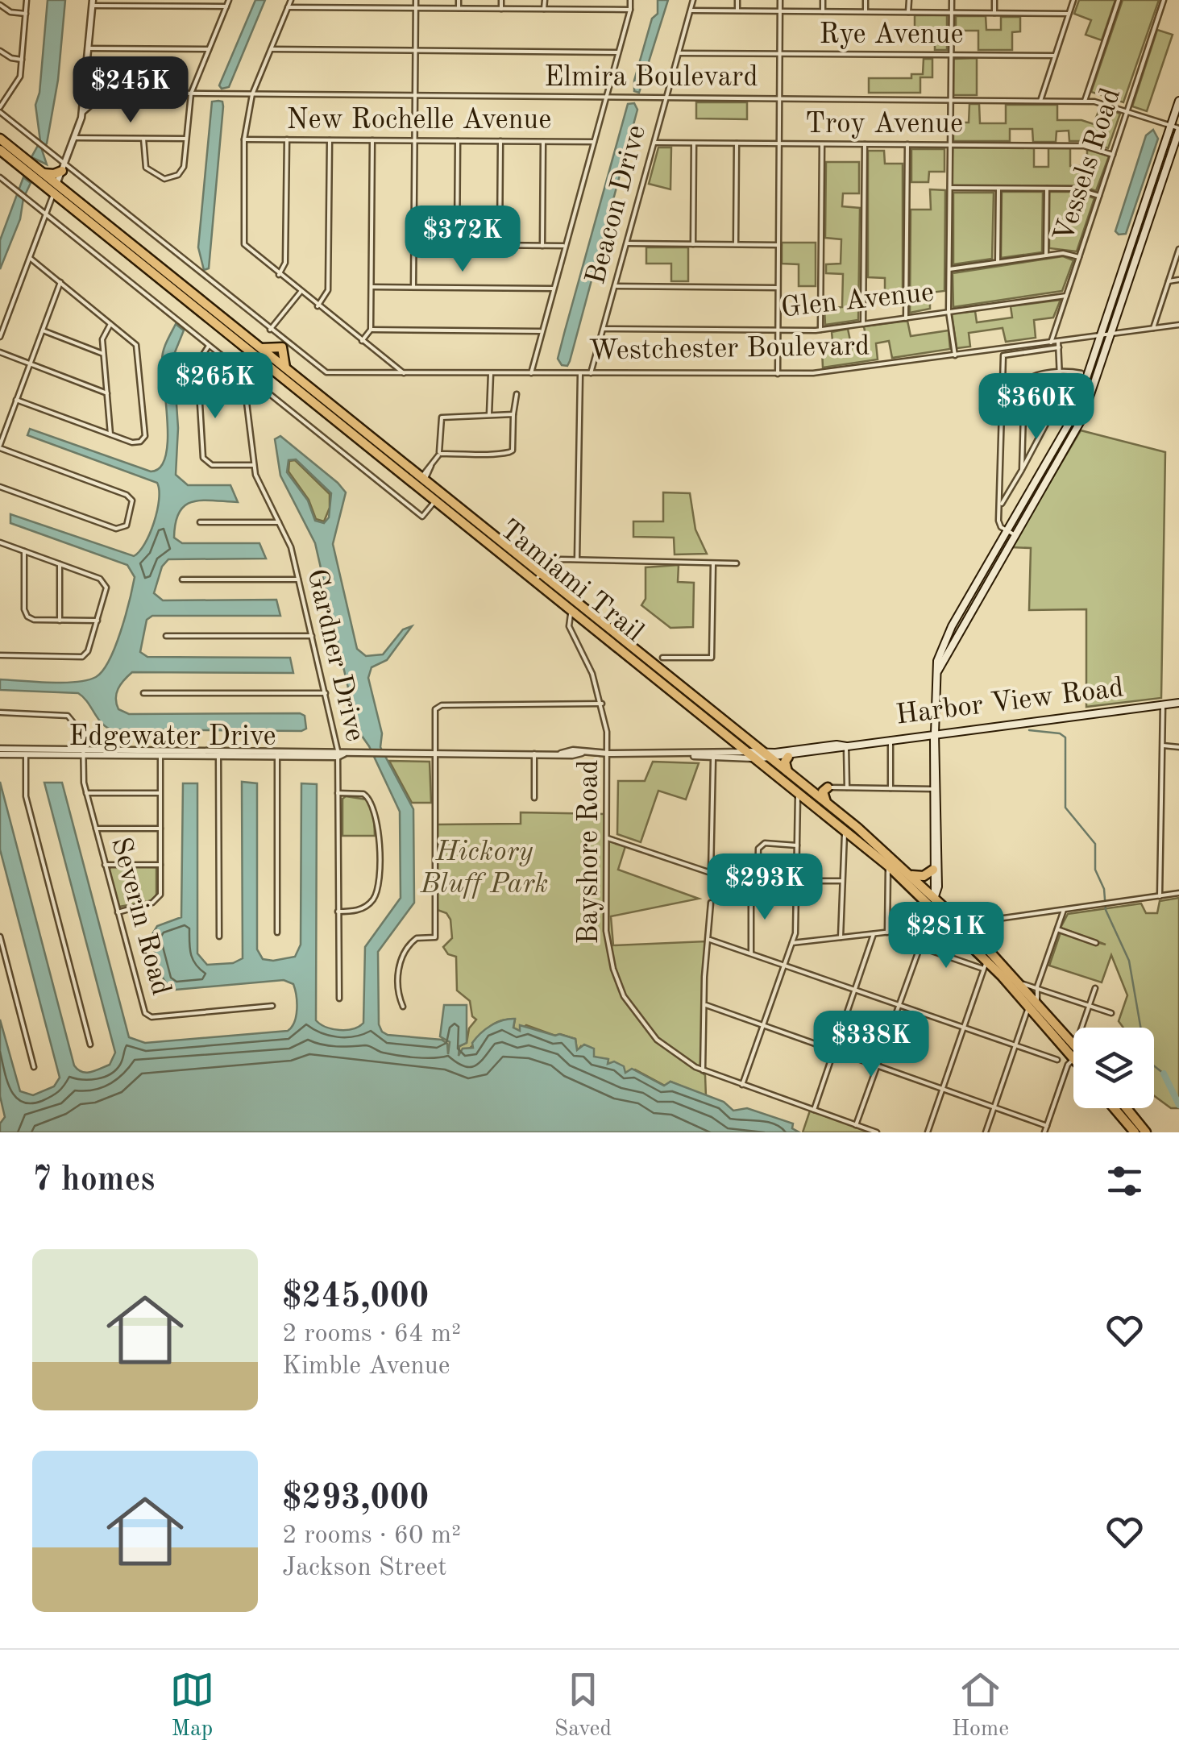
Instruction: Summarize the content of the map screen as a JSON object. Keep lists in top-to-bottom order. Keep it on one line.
{"streets":{"main road":["Tamiami Trail","Harbor View Road"],"street":["Rye Avenue","Elmira Boulevard","New Rochelle Avenue","Troy Avenue","Vessels Road","Beacon Drive","Glen Avenue","Westchester Boulevard","Gardner Drive","Edgewater Drive","Bayshore Road","Severin Road"]},"crossings":[["Rye Avenue","Beacon Drive"],["Elmira Boulevard","Vessels Road"],["Elmira Boulevard","Beacon Drive"],["Troy Avenue","Vessels Road"],["Troy Avenue","Beacon Drive"],["Vessels Road","Glen Avenue"],["Vessels Road","Westchester Boulevard"],["Beacon Drive","Glen Avenue"],["Beacon Drive","Westchester Boulevard"],["Westchester Boulevard","Gardner Drive"],["Tamiami Trail","Gardner Drive"],["Tamiami Trail","Harbor View Road"],["Tamiami Trail","Edgewater Drive"],["Tamiami Trail","Bayshore Road"],["Gardner Drive","Edgewater Drive"],["Harbor View Road","Edgewater Drive"],["Edgewater Drive","Bayshore Road"],["Edgewater Drive","Severin Road"]],"parks":["Hickory Bluff Park"],"page":{"price":["$245K","$372K","$265K","$360K","$293K","$281K","$338K"],"heading":"7 homes","list":[{"name":"$245,000","note":"2 rooms · 64 m² · Kimble Avenue"},{"name":"$293,000","note":"2 rooms · 60 m² · Jackson Street"}],"tabs":["Map","Saved","Home"]}}
